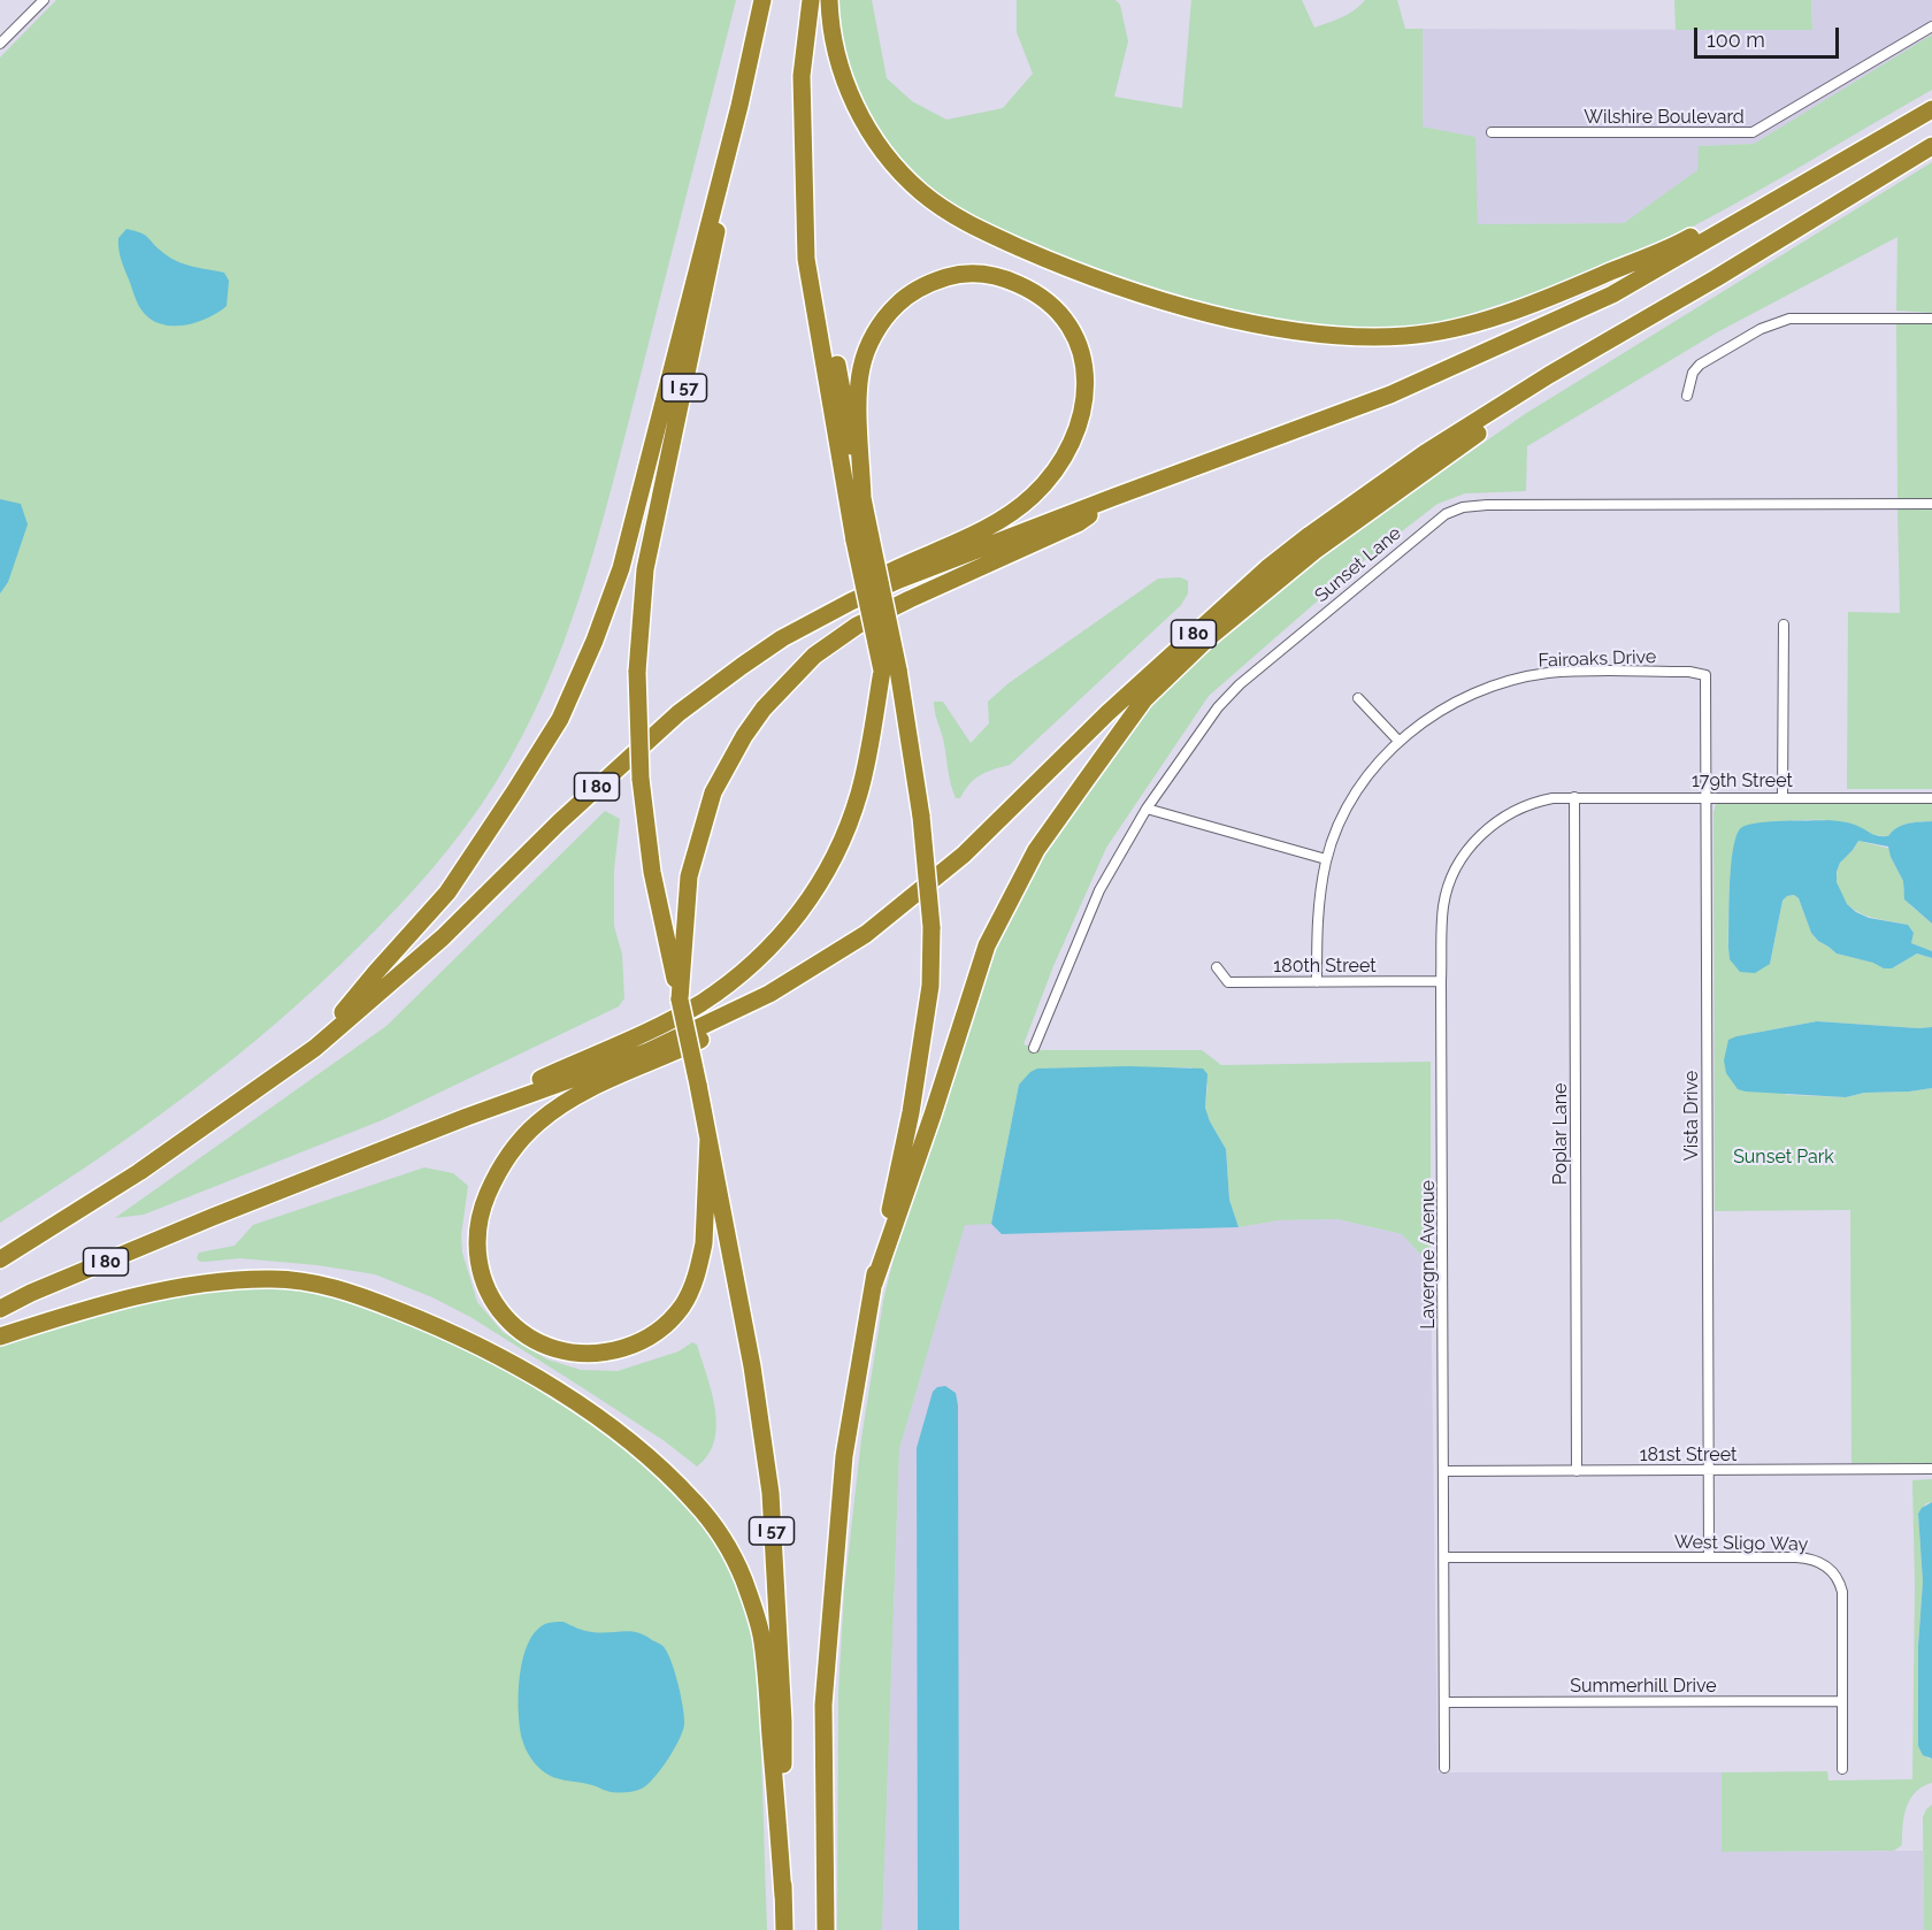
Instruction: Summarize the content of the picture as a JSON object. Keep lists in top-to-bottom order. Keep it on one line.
{"streets":{"highway":["I 57","I 80"],"street":["Wilshire Boulevard","Sunset Lane","Fairoaks Drive","179th Street","180th Street","Vista Drive","Poplar Lane","Lavergne Avenue","181st Street","West Sligo Way","Summerhill Drive"]},"crossings":[["Fairoaks Drive","180th Street"],["Fairoaks Drive","Vista Drive"],["179th Street","Vista Drive"],["179th Street","Poplar Lane"],["179th Street","Lavergne Avenue"],["180th Street","Lavergne Avenue"],["Vista Drive","181st Street"],["Vista Drive","West Sligo Way"],["Poplar Lane","181st Street"],["Lavergne Avenue","181st Street"],["Lavergne Avenue","West Sligo Way"],["Lavergne Avenue","Summerhill Drive"],["West Sligo Way","Summerhill Drive"]],"parks":["Sunset Park"],"scale_bar":"100 m"}
